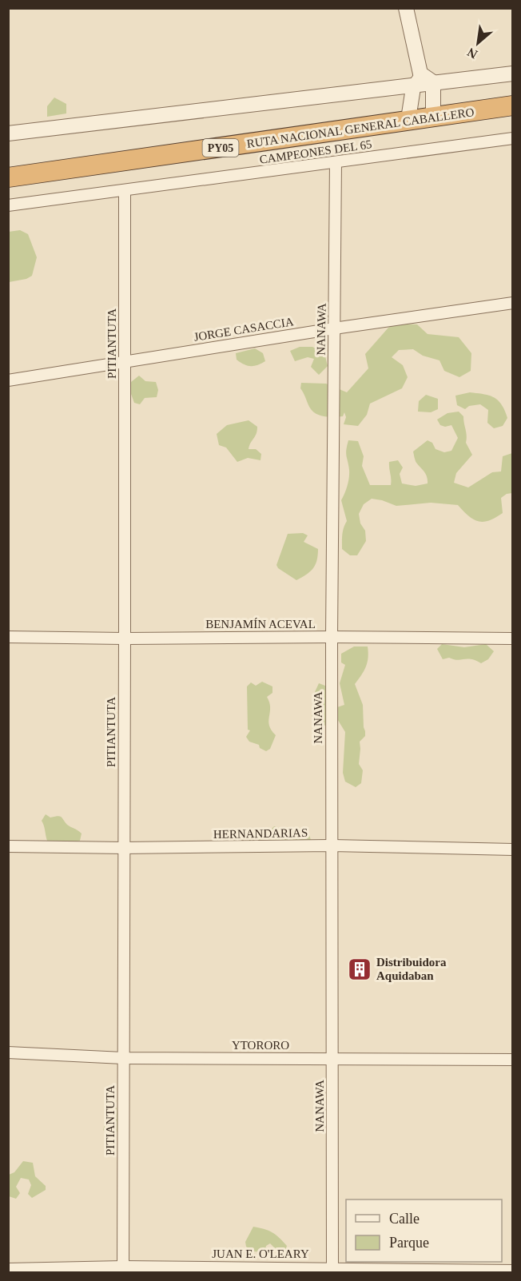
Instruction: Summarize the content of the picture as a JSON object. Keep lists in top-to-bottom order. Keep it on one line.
{"streets":{"highway":["RUTA NACIONAL GENERAL CABALLERO","PY05"],"street":["CAMPEONES DEL 65","JORGE CASACCIA","NANAWA","PITIANTUTA","BENJAMÍN ACEVAL","HERNANDARIAS","YTORORO","JUAN E. O'LEARY"]},"crossings":[["CAMPEONES DEL 65","NANAWA"],["CAMPEONES DEL 65","PITIANTUTA"],["JORGE CASACCIA","NANAWA"],["JORGE CASACCIA","PITIANTUTA"],["NANAWA","BENJAMÍN ACEVAL"],["NANAWA","HERNANDARIAS"],["NANAWA","YTORORO"],["NANAWA","JUAN E. O'LEARY"],["PITIANTUTA","BENJAMÍN ACEVAL"],["PITIANTUTA","HERNANDARIAS"],["PITIANTUTA","YTORORO"],["PITIANTUTA","JUAN E. O'LEARY"]],"places":{"building":["Distribuidora Aquidaban"]},"legend":["Calle","Parque"],"north":"bottom left"}
